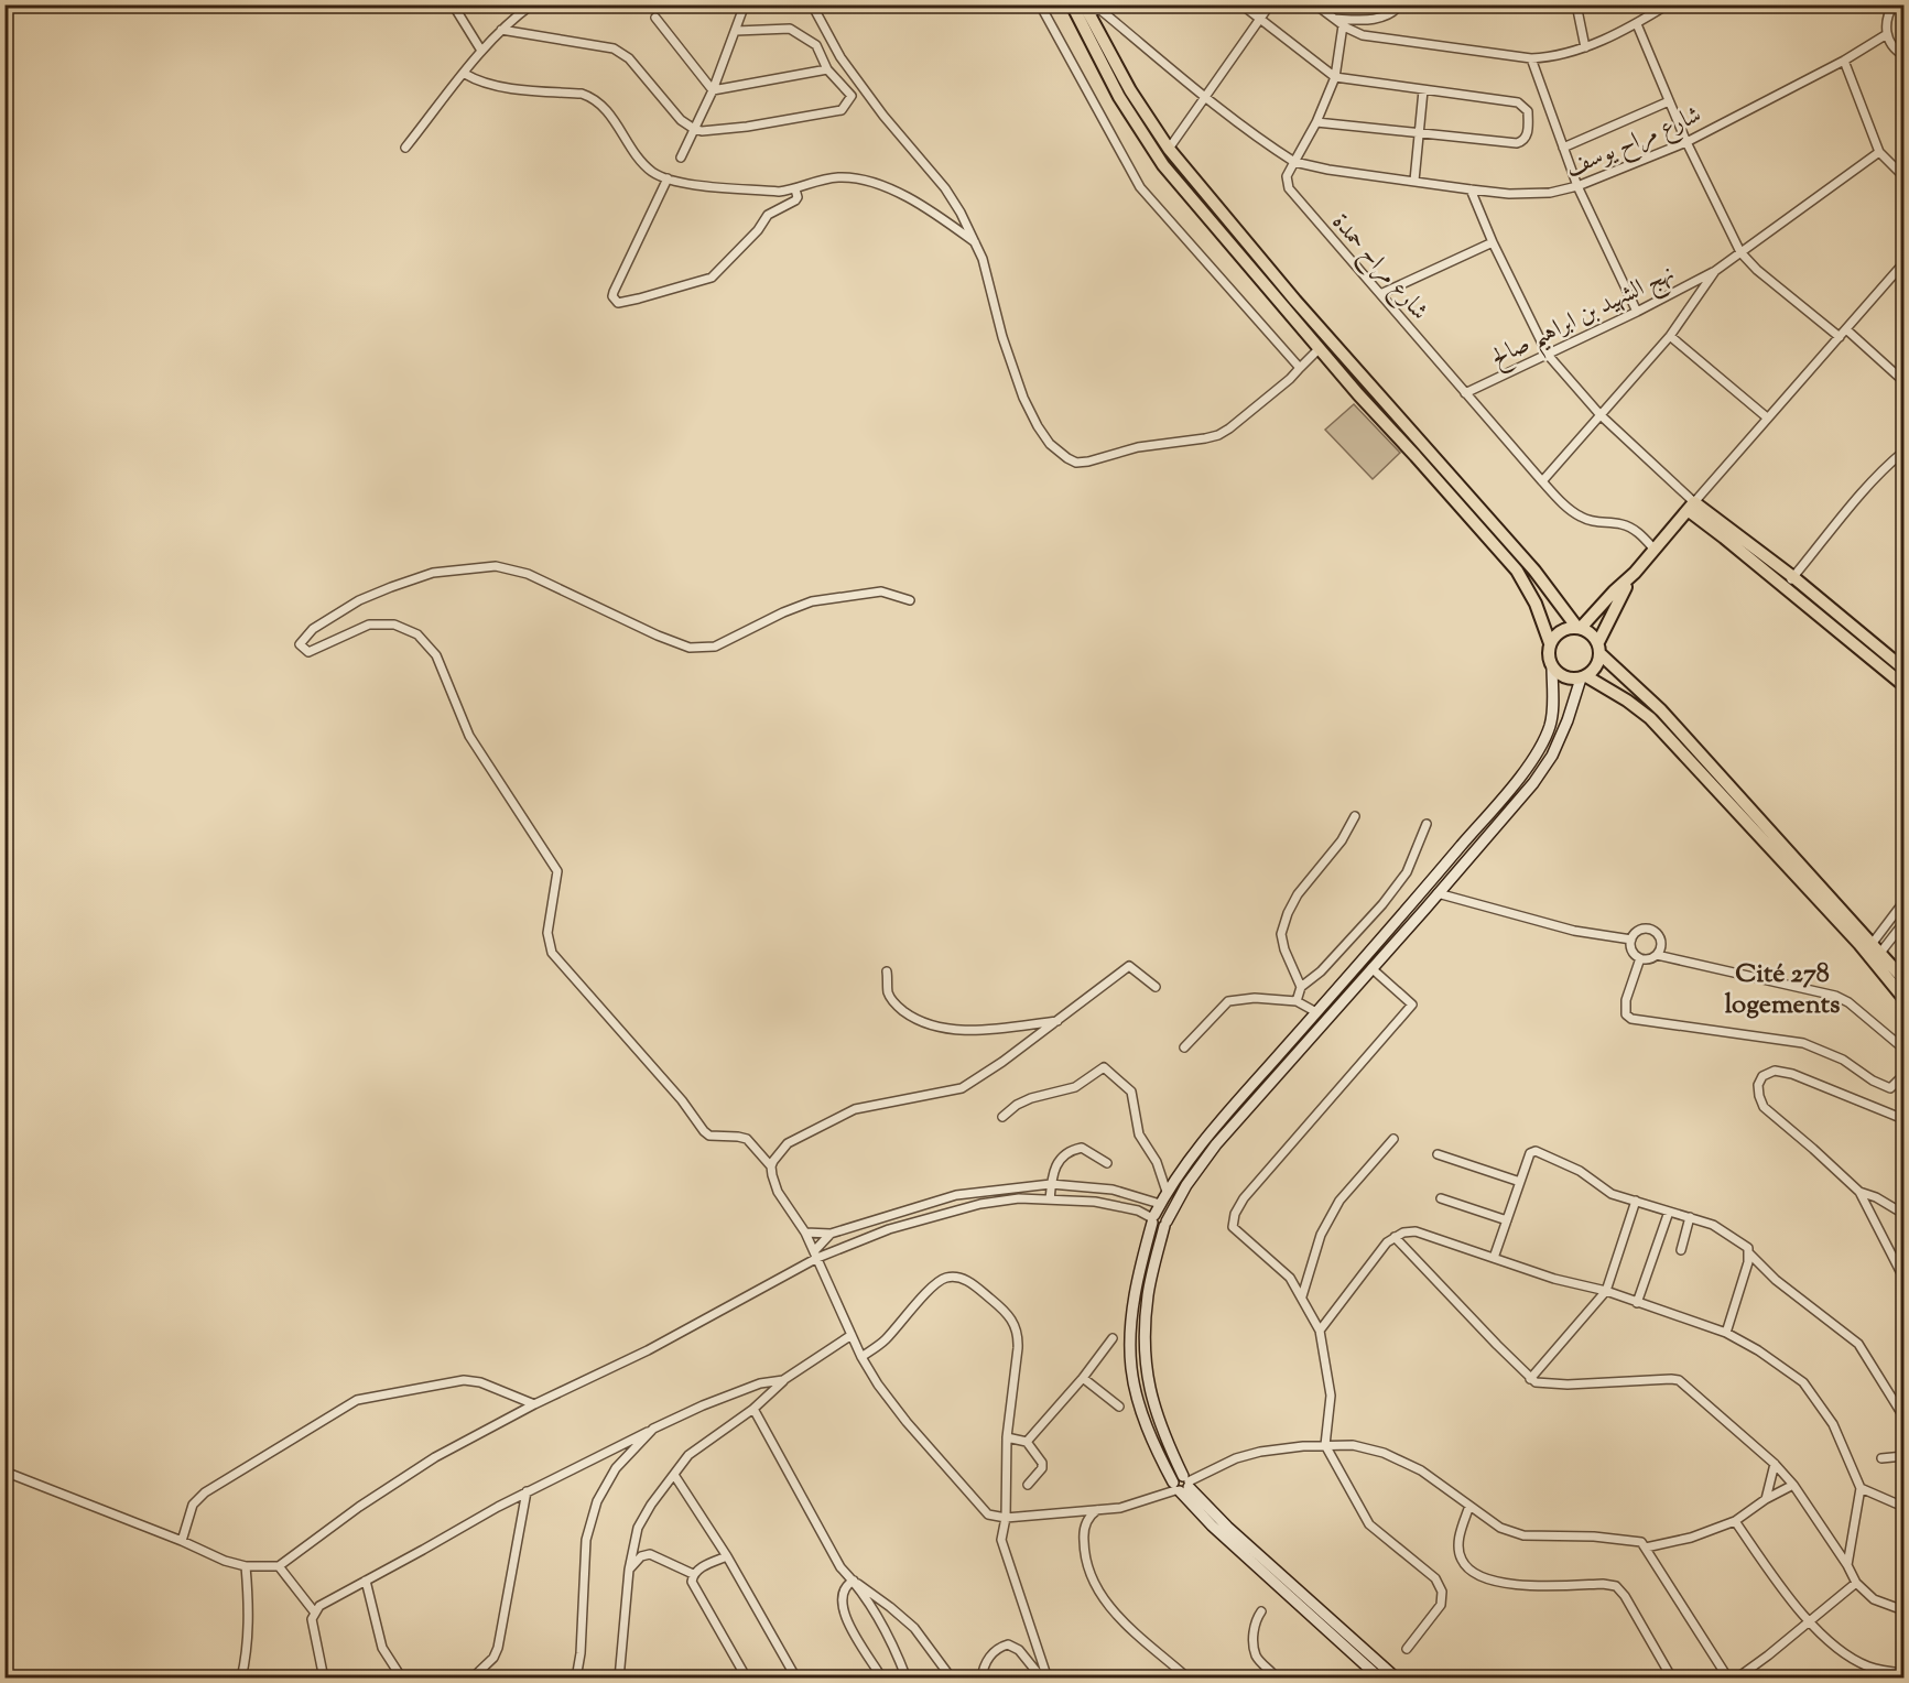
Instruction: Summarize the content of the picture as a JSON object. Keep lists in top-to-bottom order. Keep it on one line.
{"streets":{"street":["شارع مراح يوسف","شارع مراح حمدة","نهج الشهيد بن ابراهيم صالح"]},"crossings":[["شارع مراح يوسف","شارع مراح حمدة"],["شارع مراح حمدة","نهج الشهيد بن ابراهيم صالح"]],"districts":["Cité 278 logements"]}
